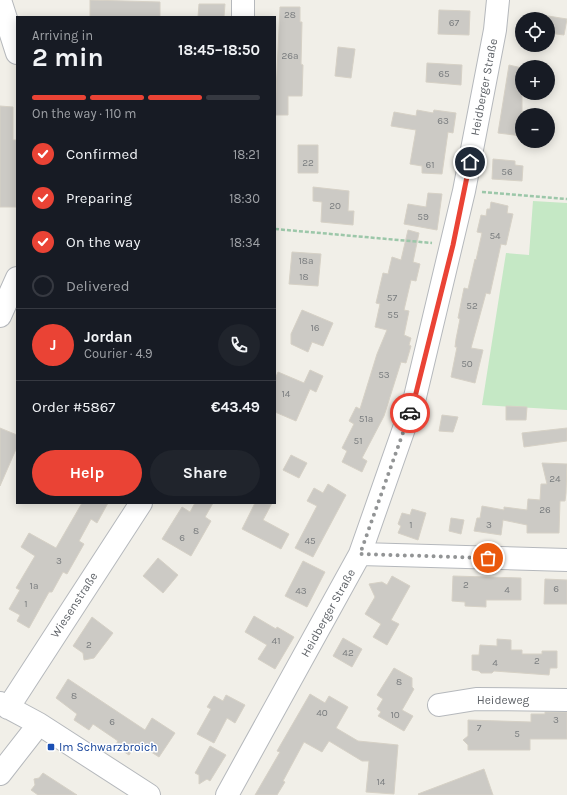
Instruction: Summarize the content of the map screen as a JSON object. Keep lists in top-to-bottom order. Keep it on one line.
{"streets":{"street":["Heidberger Straße","Wiesenstraße","Heideweg"]},"places":{"transit":["Im Schwarzbroich"]},"house_numbers":["28","67","26a","65","63","22","61","56","20","59","54","18a","18","57","52","55","16","50","53","14","51a","51","24","26","1","3","8","6","45","3","2","1a","6","4","43","1","41","2","42","2","4","8","8","40","10","3","6","7","5","14"],"page":{"map_buttons":["+","−"],"heading":["2 min","Arriving in","18:45–18:50"],"panel":["Jordan","Courier · 4.9","Order #5867","€43.49"],"bar":"On the way · 110 m","list":[["Confirmed","18:21"],["Preparing","18:30"],["On the way","18:34"],"Delivered"],"round":"J","buttons":["Help","Share"]}}
